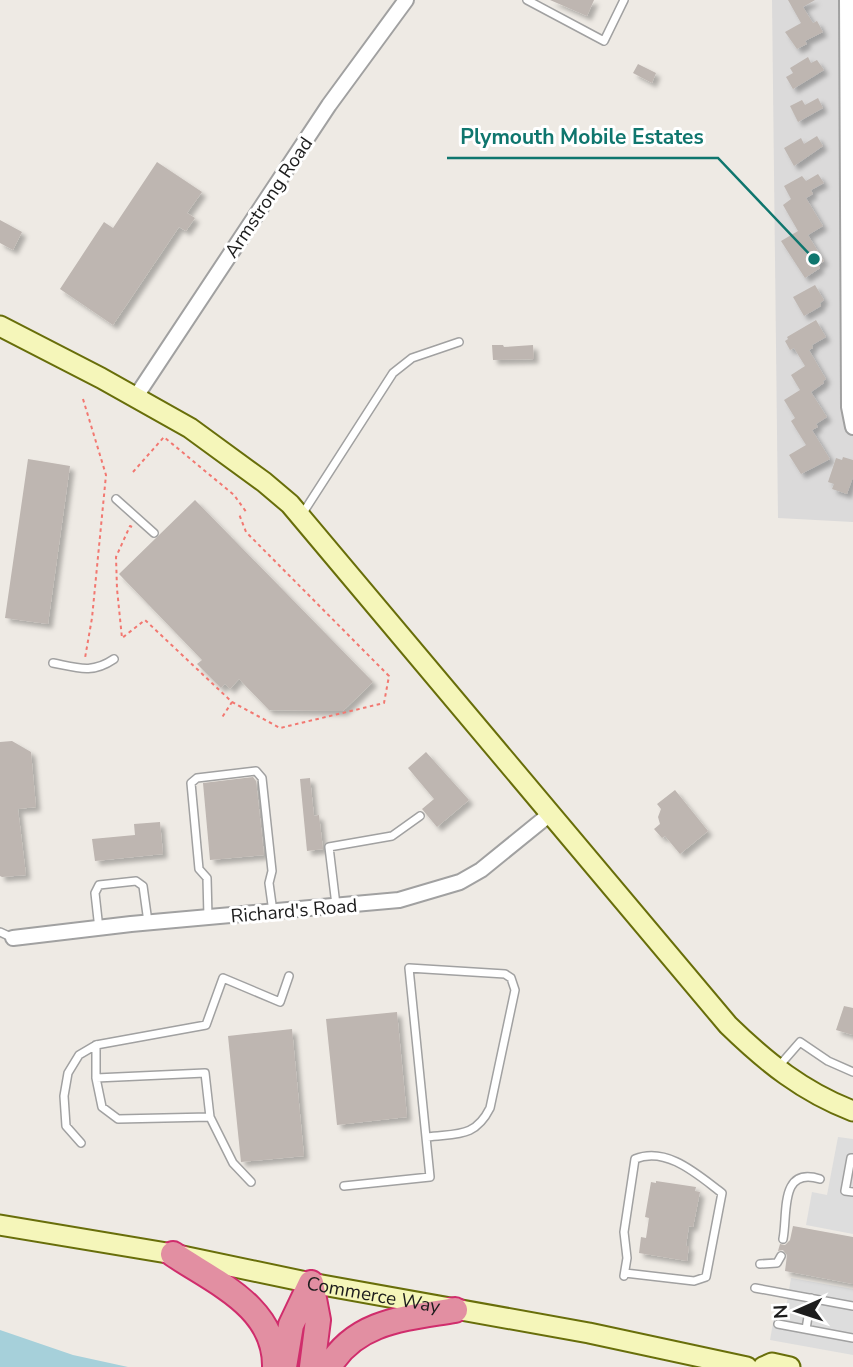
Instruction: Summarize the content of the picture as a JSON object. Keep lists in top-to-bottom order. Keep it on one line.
{"streets":{"street":["Armstrong Road","Richard's Road","Commerce Way"]},"places":["Plymouth Mobile Estates"],"north":"left"}
